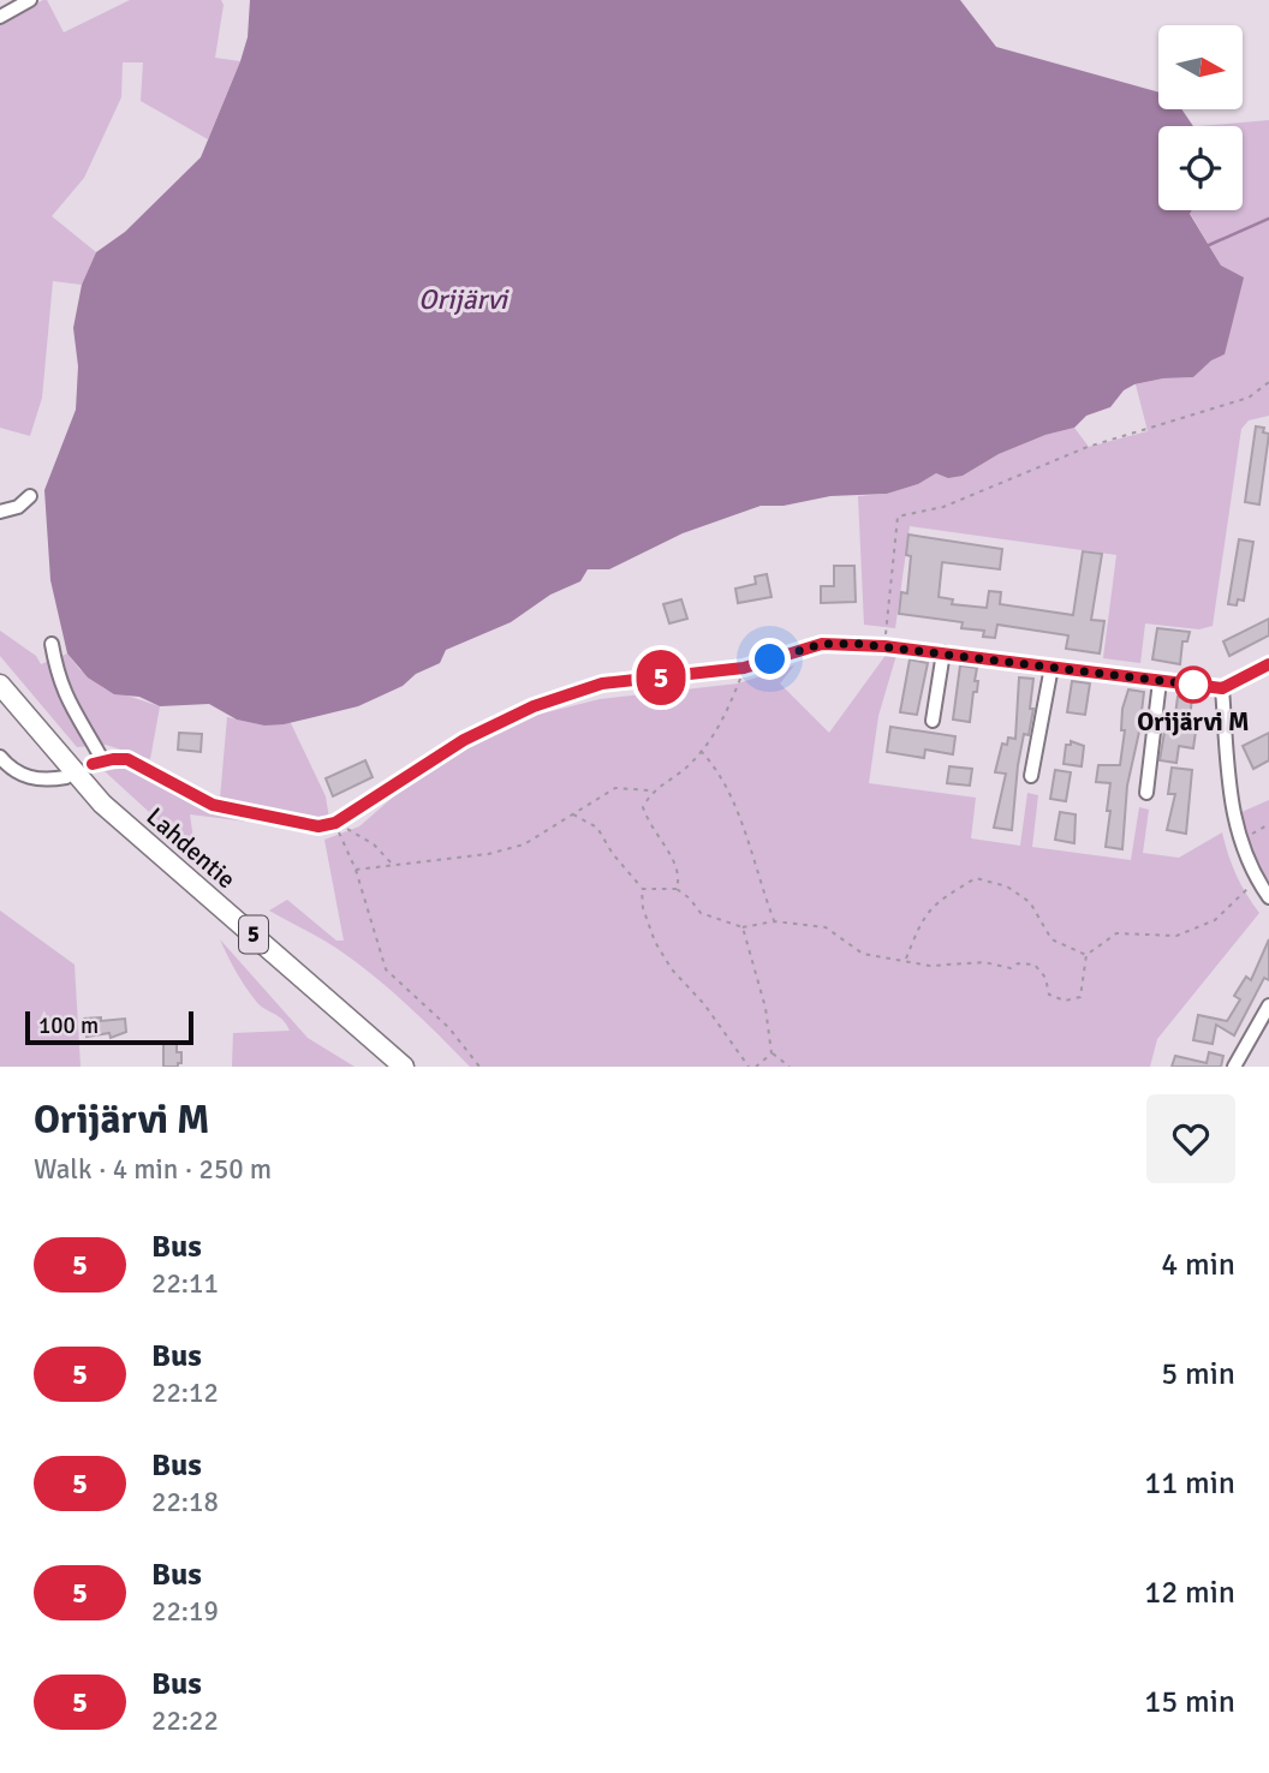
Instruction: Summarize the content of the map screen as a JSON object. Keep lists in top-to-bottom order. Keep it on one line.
{"streets":{"highway":["Lahdentie","5"]},"water":["Orijärvi"],"places":["Orijärvi M"],"lines":["bus line 5"],"scale_bar":"100 m","north":"right","page":{"on_map":"5","scale":"100 m","heading":["Orijärvi M","Walk · 4 min · 250 m"],"list":[{"mark":"5","name":"Bus","note":"22:11","value":"4 min"},{"mark":"5","name":"Bus","note":"22:12","value":"5 min"},{"mark":"5","name":"Bus","note":"22:18","value":"11 min"},{"mark":"5","name":"Bus","note":"22:19","value":"12 min"},{"mark":"5","name":"Bus","note":"22:22","value":"15 min"}]}}
